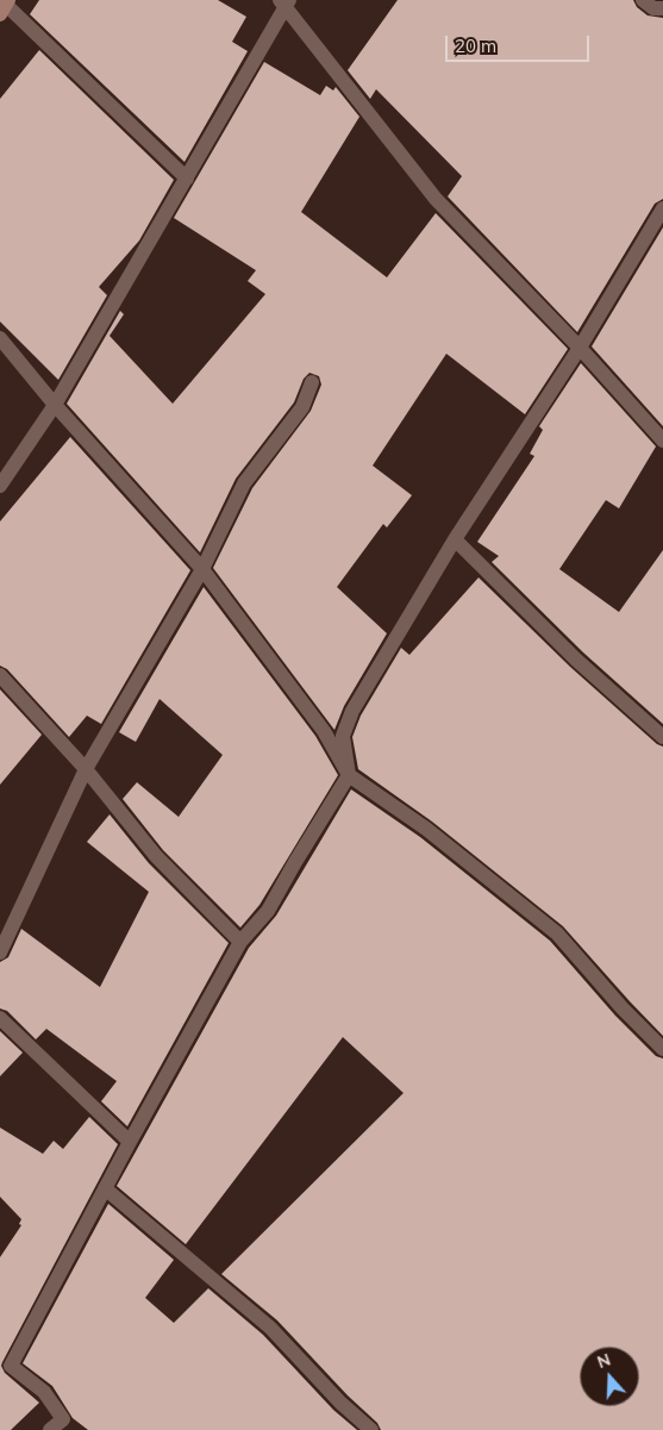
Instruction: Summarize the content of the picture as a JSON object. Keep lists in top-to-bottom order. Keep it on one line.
{"scale_bar":"20 m","north":"top"}
